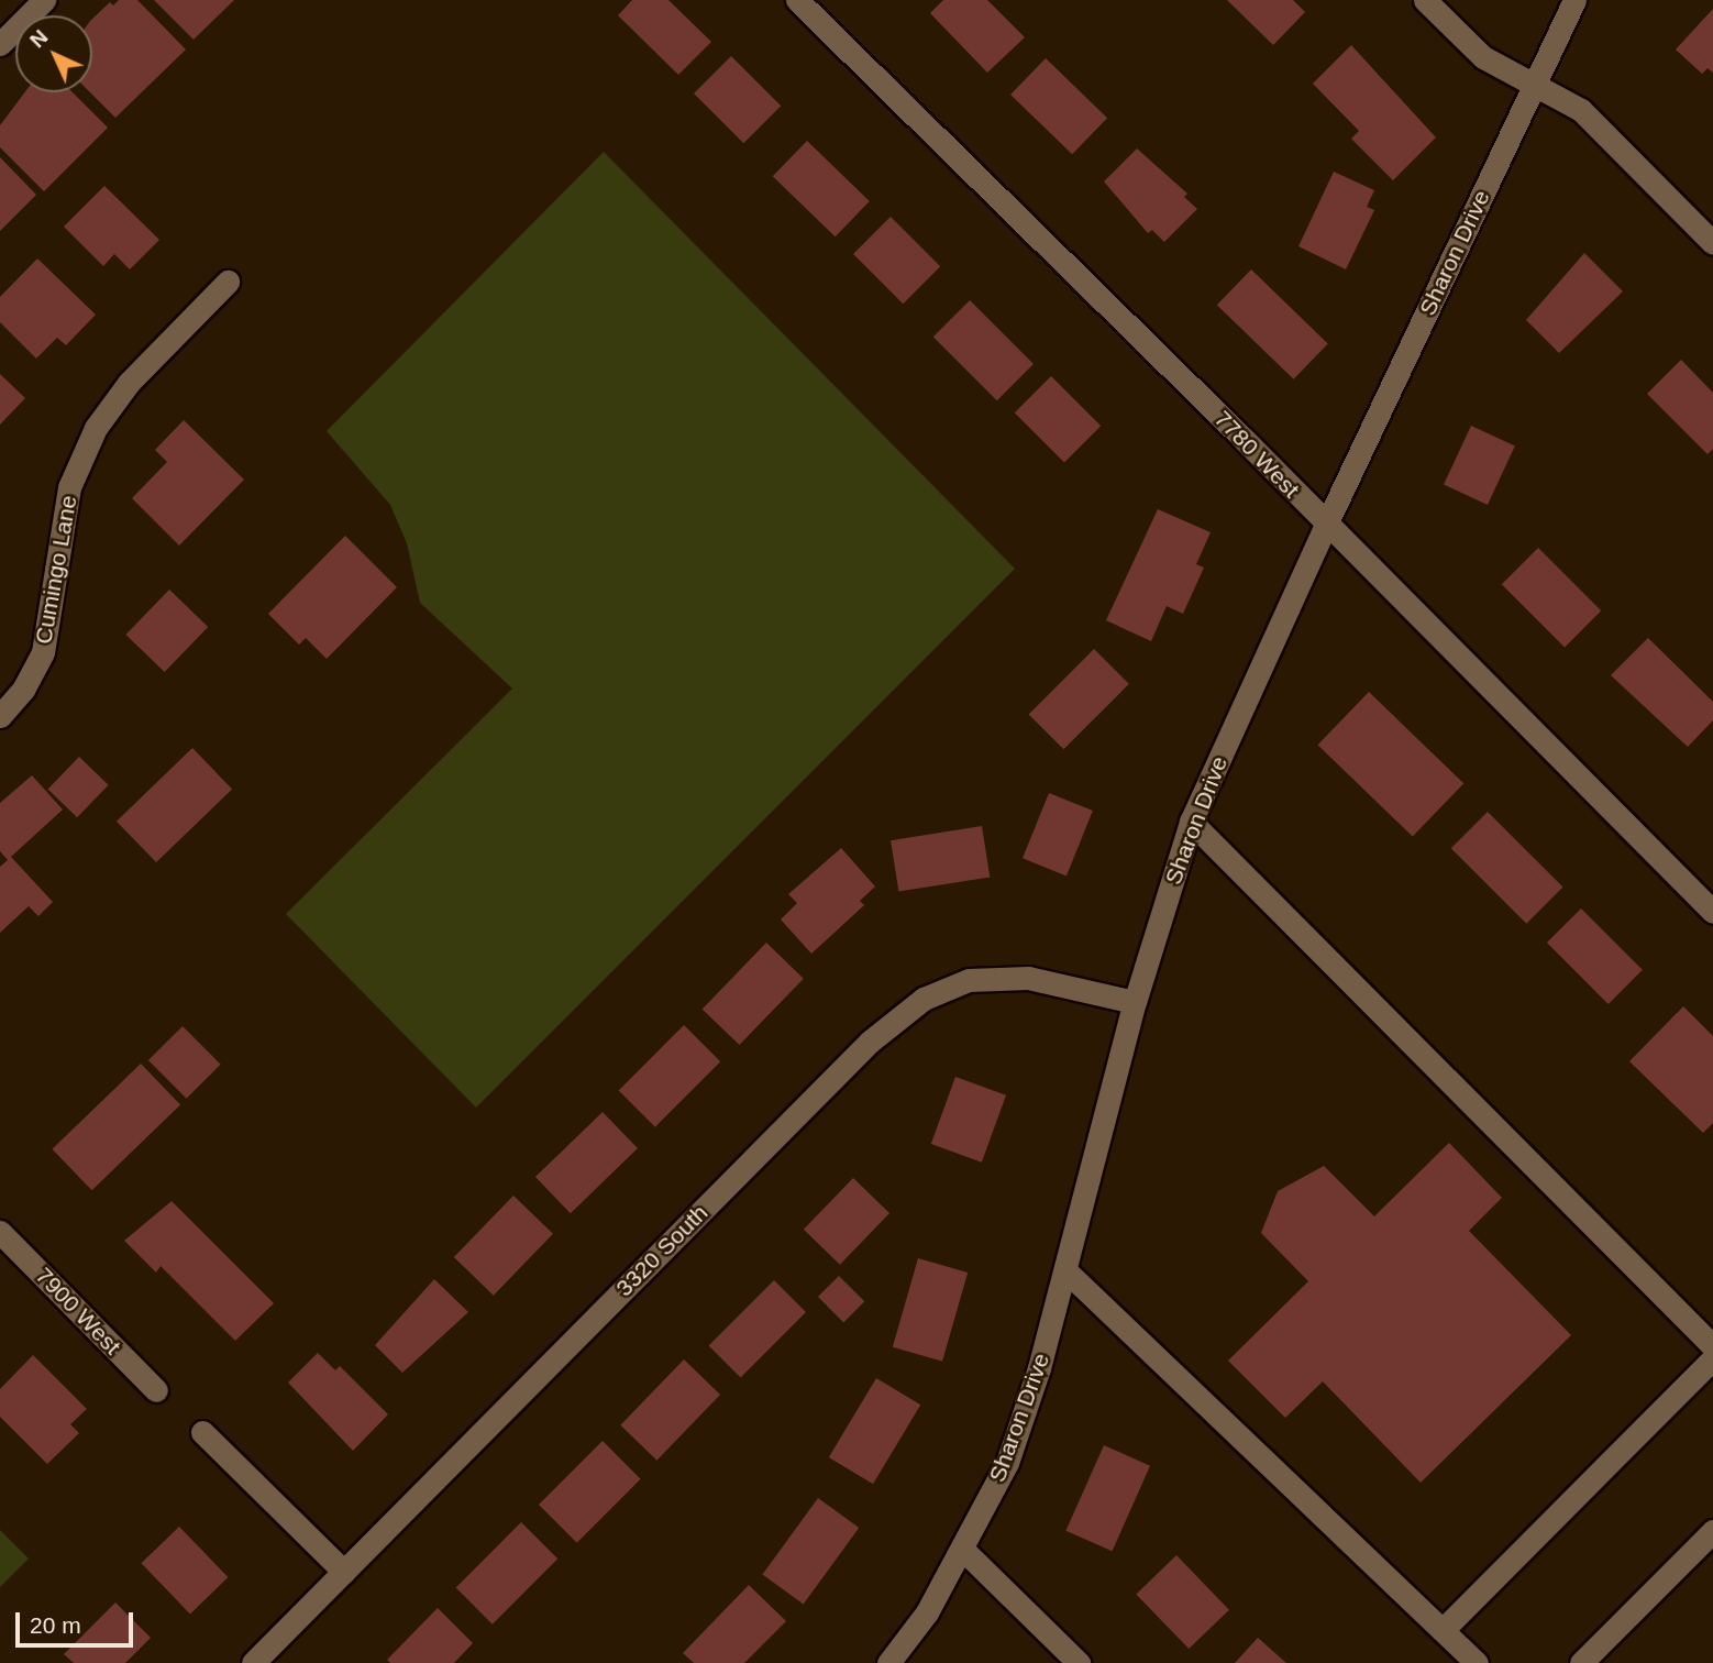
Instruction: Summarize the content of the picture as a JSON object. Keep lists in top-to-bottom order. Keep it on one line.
{"streets":{"street":["Sharon Drive","7780 West","Cumingo Lane","3320 South","7900 West"]},"crossings":[["Sharon Drive","7780 West"],["Sharon Drive","3320 South"]],"scale_bar":"20 m","north":"top left"}
